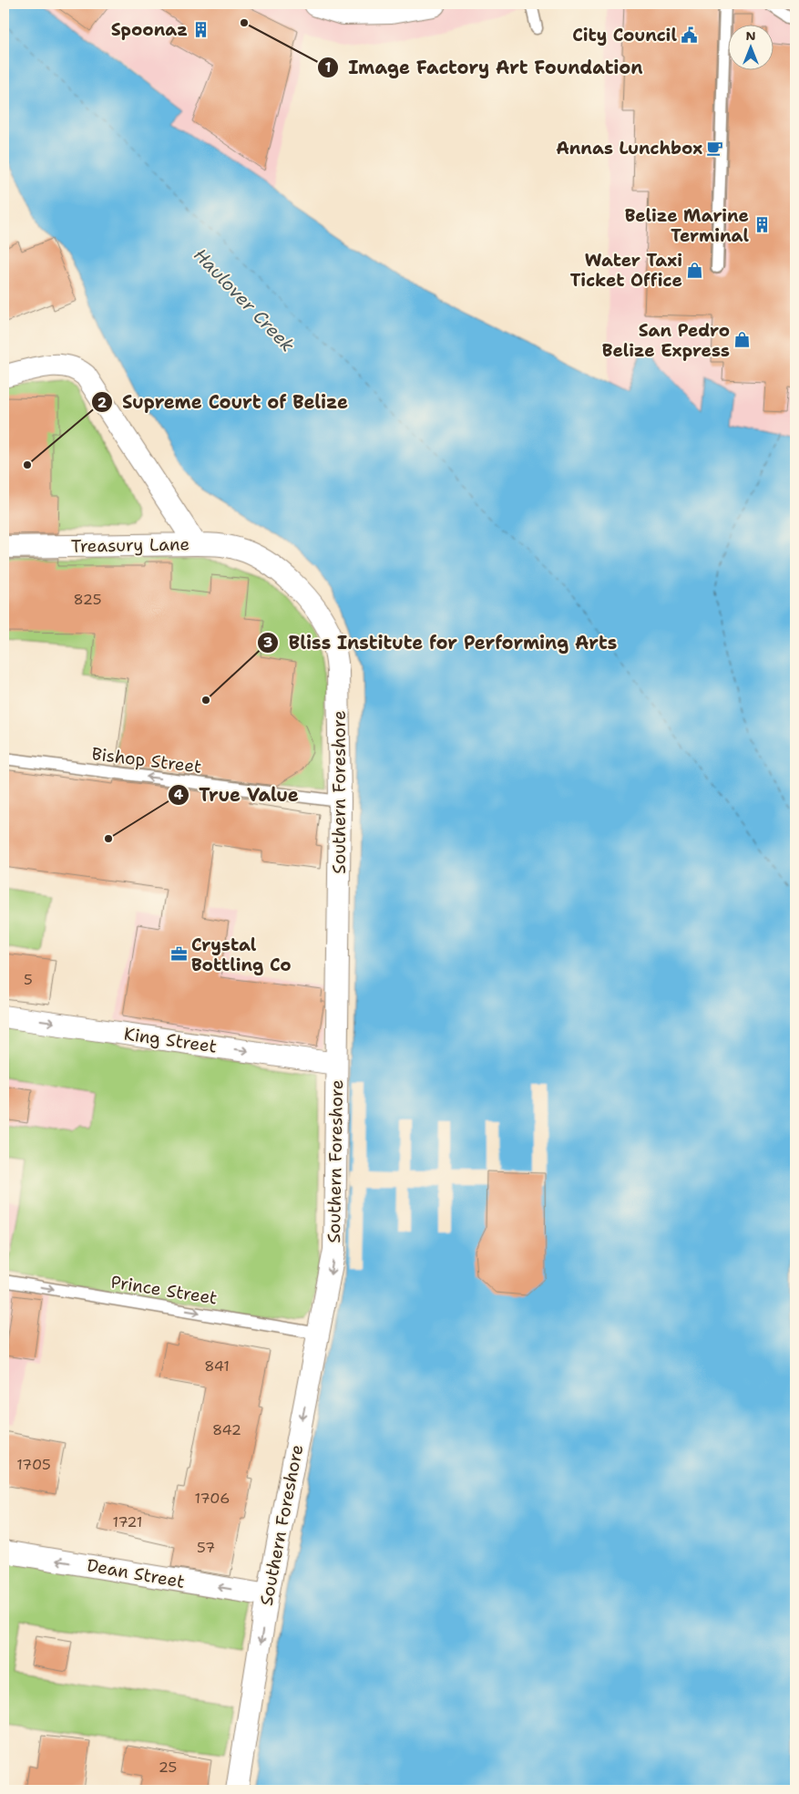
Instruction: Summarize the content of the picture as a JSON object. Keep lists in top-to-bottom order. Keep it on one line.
{"streets":{"street":["Treasury Lane","Southern Foreshore","King Street","Dean Street"],"lane":["Bishop Street","Prince Street"]},"crossings":[["Treasury Lane","Southern Foreshore"],["Bishop Street","Southern Foreshore"],["Southern Foreshore","King Street"],["Southern Foreshore","Prince Street"],["Southern Foreshore","Dean Street"]],"one_way":["Bishop Street","Southern Foreshore","King Street","Prince Street","Dean Street"],"water":["Haulover Creek"],"places":{"other":["Image Factory Art Foundation","Supreme Court of Belize","Bliss Institute for Performing Arts","True Value"],"building":["Spoonaz","Belize Marine Terminal"],"public building":["City Council"],"cafe":["Annas Lunchbox"],"shop":["Water Taxi Ticket Office","San Pedro Belize Express"],"office":["Crystal Bottling Co"]},"house_numbers":["825","5","841","842","1705","1706","1721","57","25"],"north":"top"}
